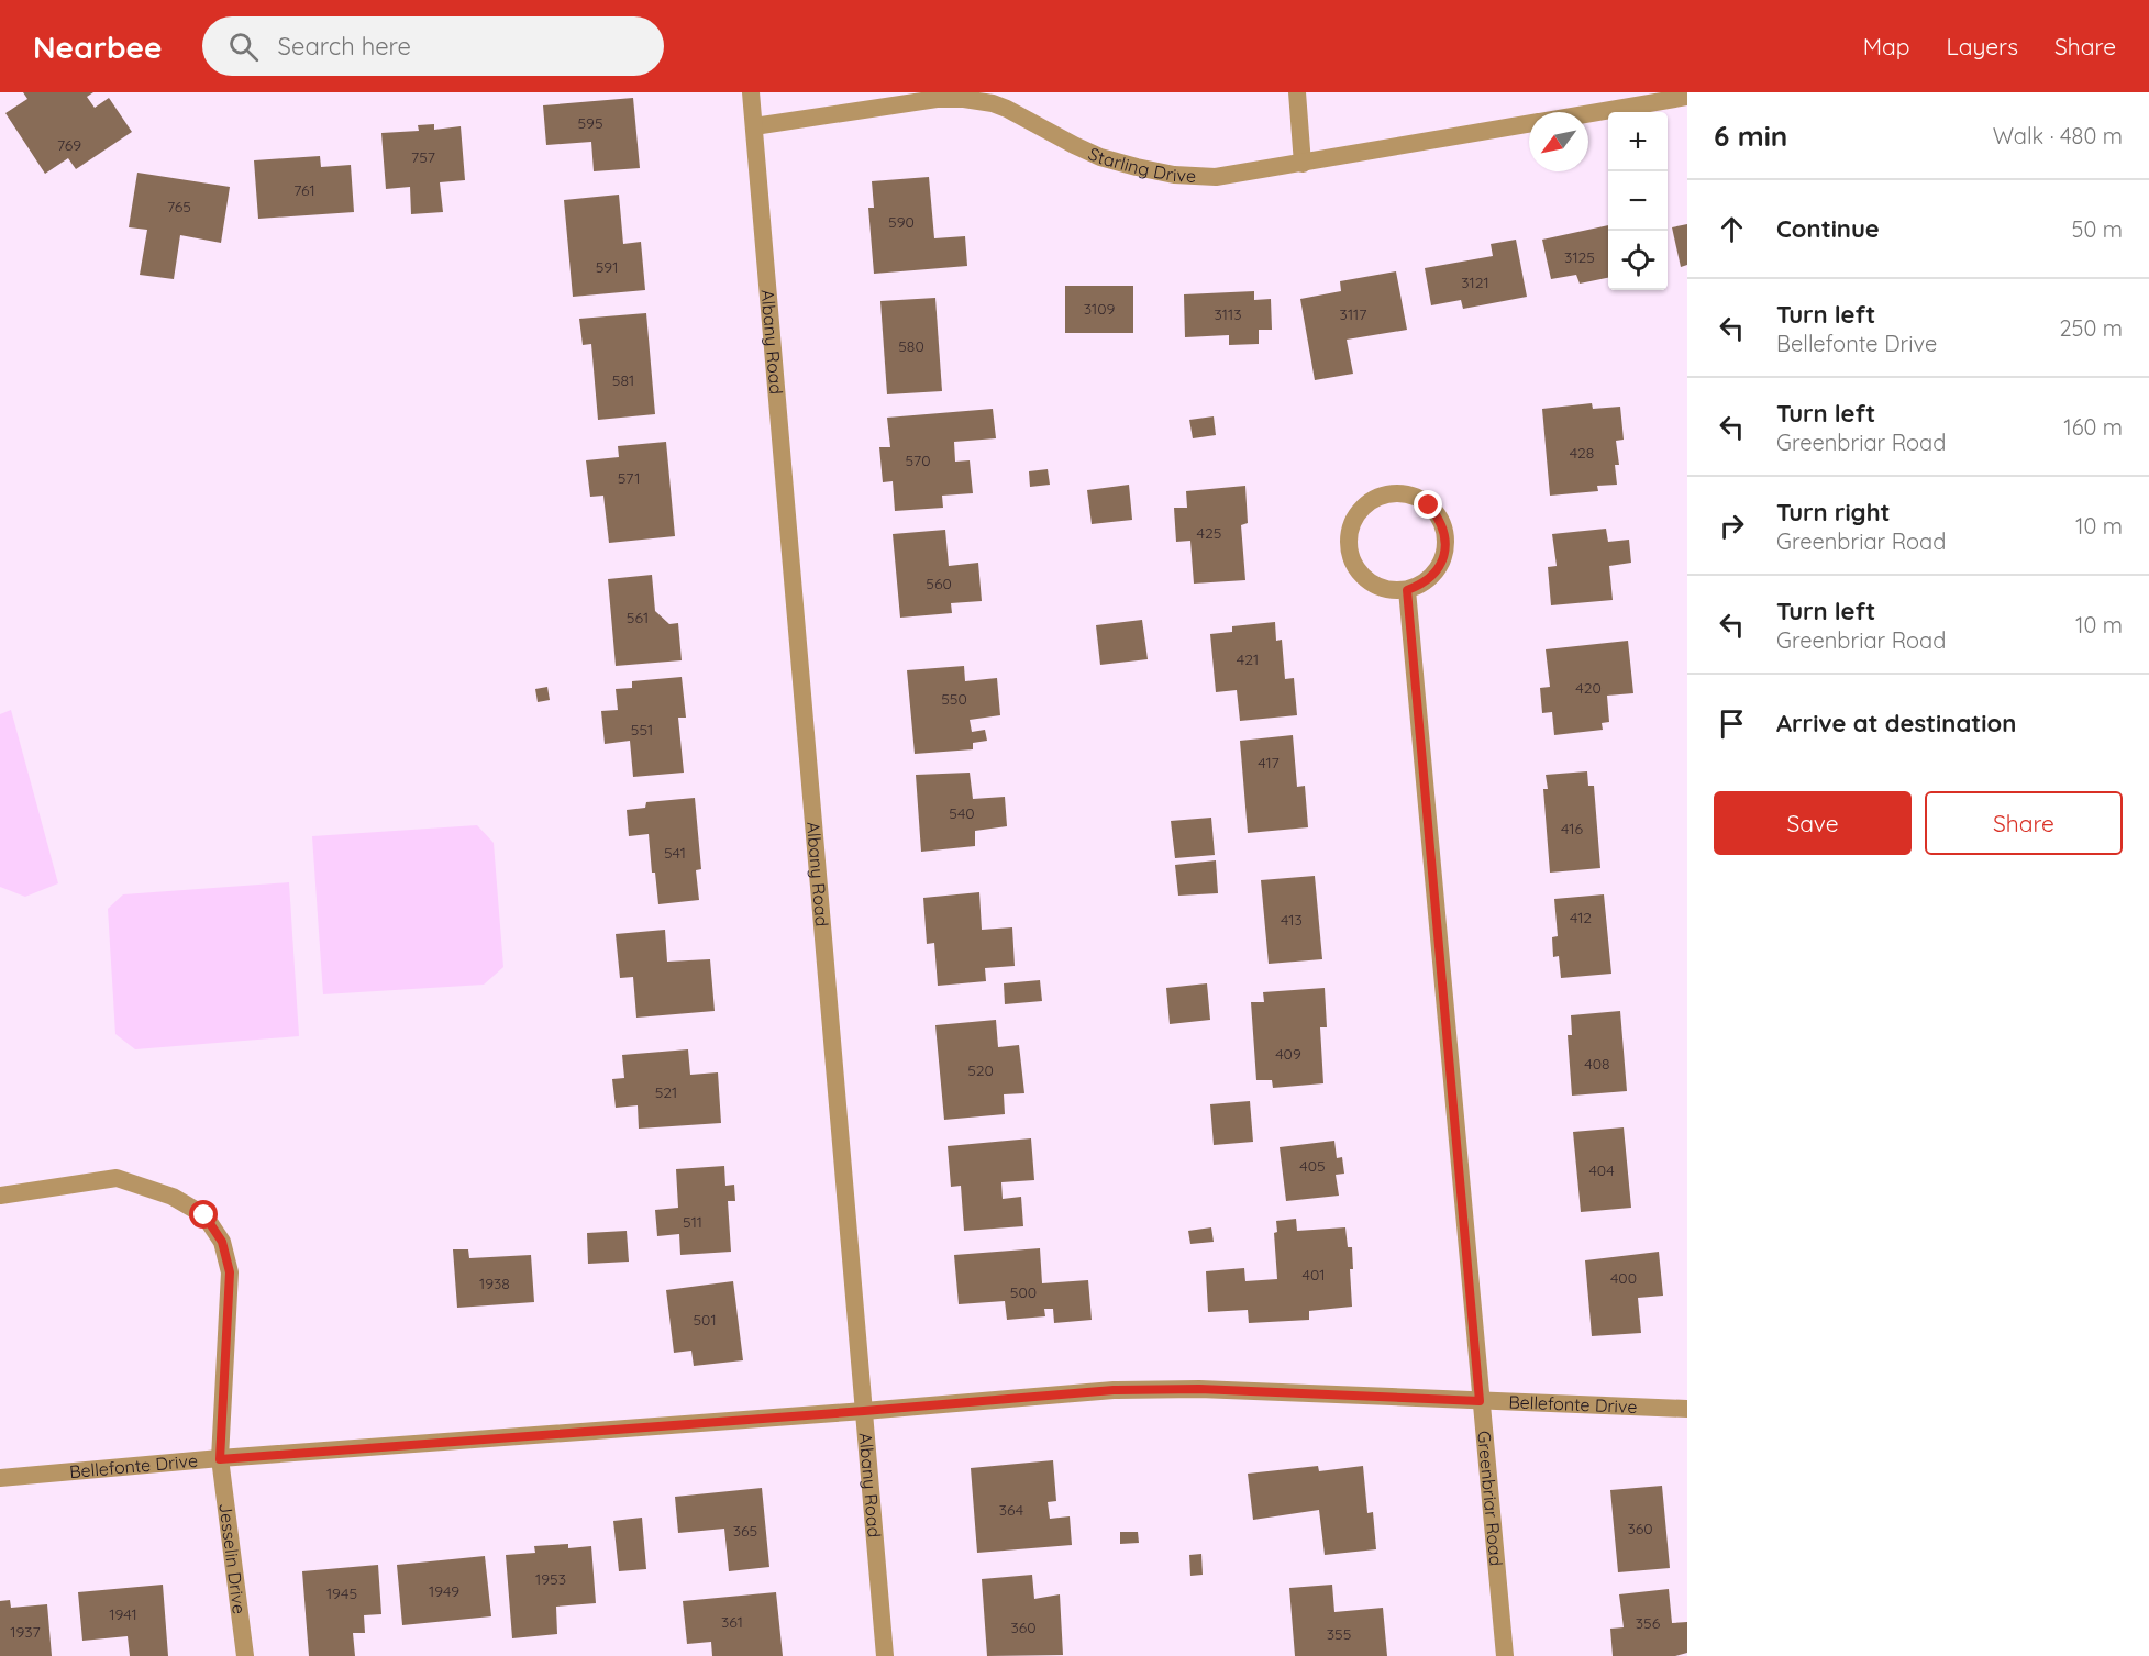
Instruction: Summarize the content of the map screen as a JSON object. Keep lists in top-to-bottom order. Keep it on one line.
{"streets":{"street":["Starling Drive","Albany Road","Bellefonte Drive","Greenbriar Road","Jesselin Drive"]},"crossings":[["Starling Drive","Albany Road"],["Albany Road","Bellefonte Drive"],["Bellefonte Drive","Greenbriar Road"],["Bellefonte Drive","Jesselin Drive"]],"house_numbers":["595","769","757","761","765","590","3125","591","3121","3109","3113","3117","580","581","428","570","571","425","560","561","421","420","550","551","417","540","416","541","412","413","409","408","520","521","405","404","511","401","400","1938","500","501","364","360","365","1953","1949","1945","1941","361","356","360","1937","355"],"north":"bottom left","page":{"header":"Nearbee","search":"Search here","nav":["Map","Layers","Share"],"heading":["6 min","Walk · 480 m"],"map_buttons":["+","−"],"list":[["Continue","50 m"],["Turn left","Bellefonte Drive","250 m"],["Turn left","Greenbriar Road","160 m"],["Turn right","Greenbriar Road","10 m"],["Turn left","Greenbriar Road","10 m"],"Arrive at destination"],"buttons":["Save","Share"]}}
